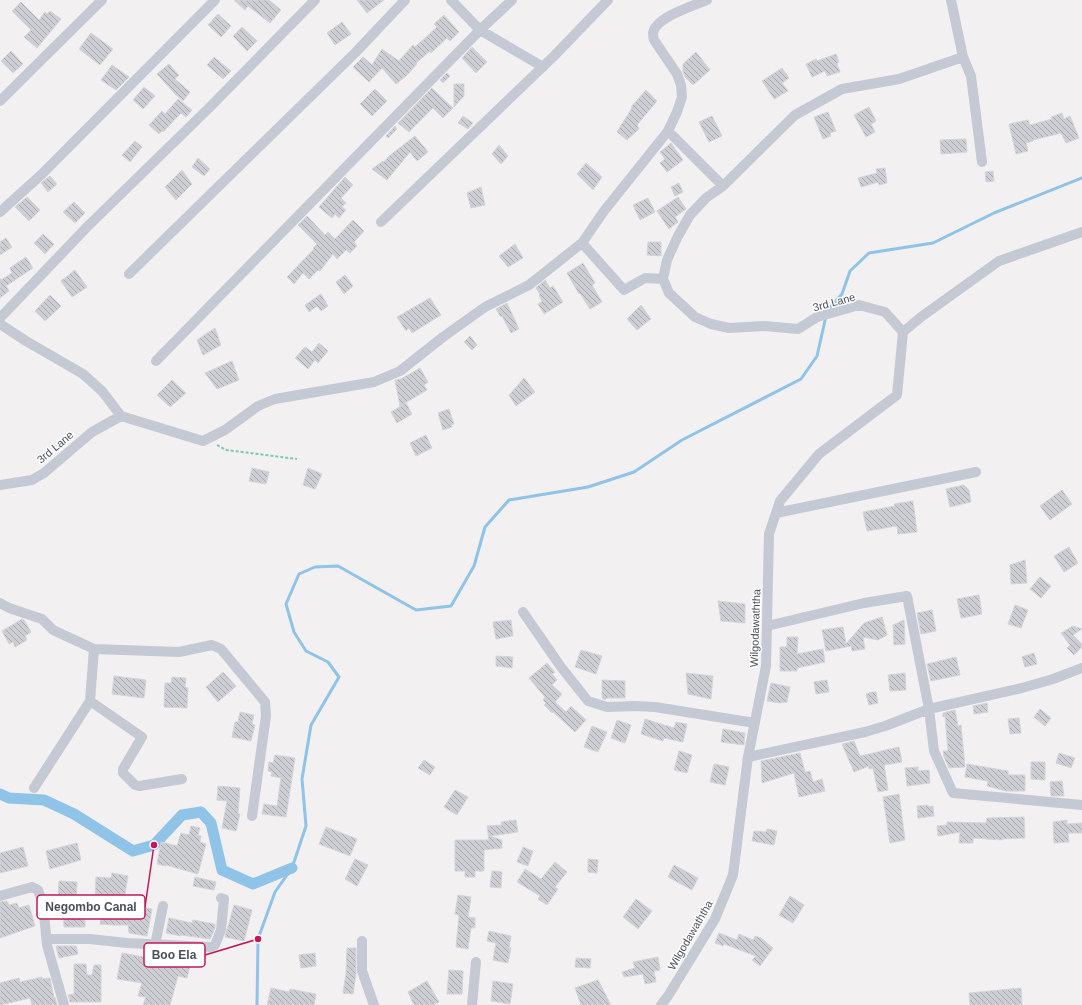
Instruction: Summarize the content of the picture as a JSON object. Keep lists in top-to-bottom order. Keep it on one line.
{"streets":{"street":["3rd Lane","Wilgodawaththa"]},"crossings":[["3rd Lane","Wilgodawaththa"]],"places":["Negombo Canal","Boo Ela"]}
